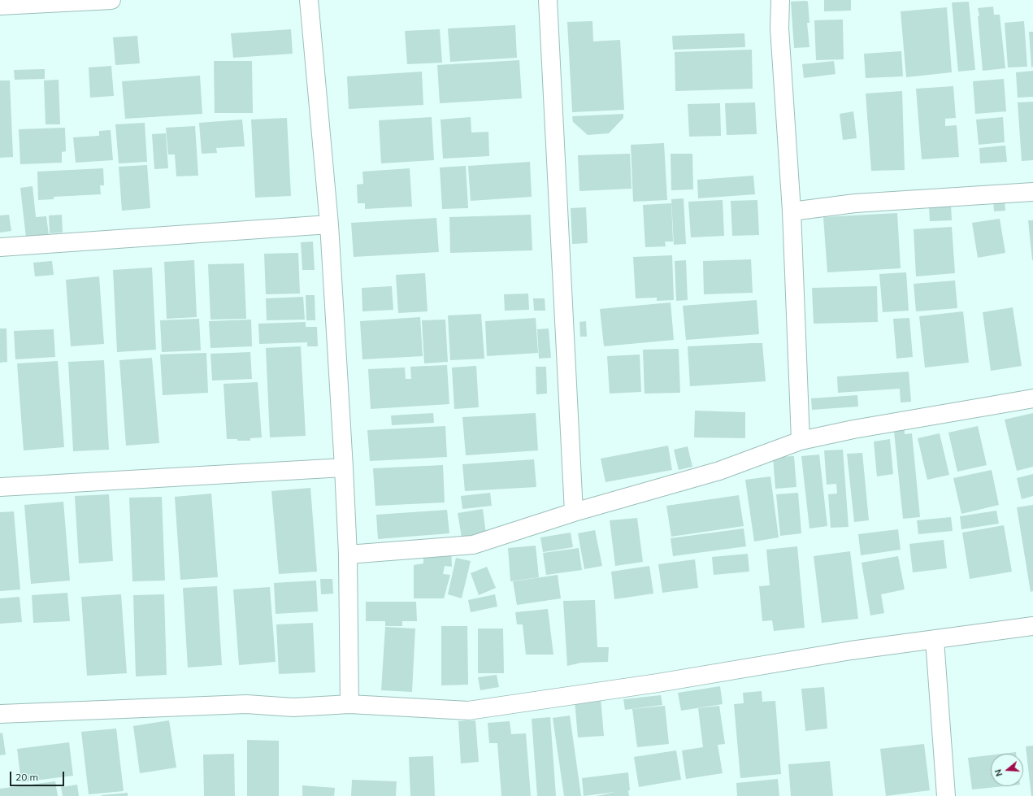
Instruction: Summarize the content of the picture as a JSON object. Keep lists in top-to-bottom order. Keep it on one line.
{"scale_bar":"20 m","north":"left"}
